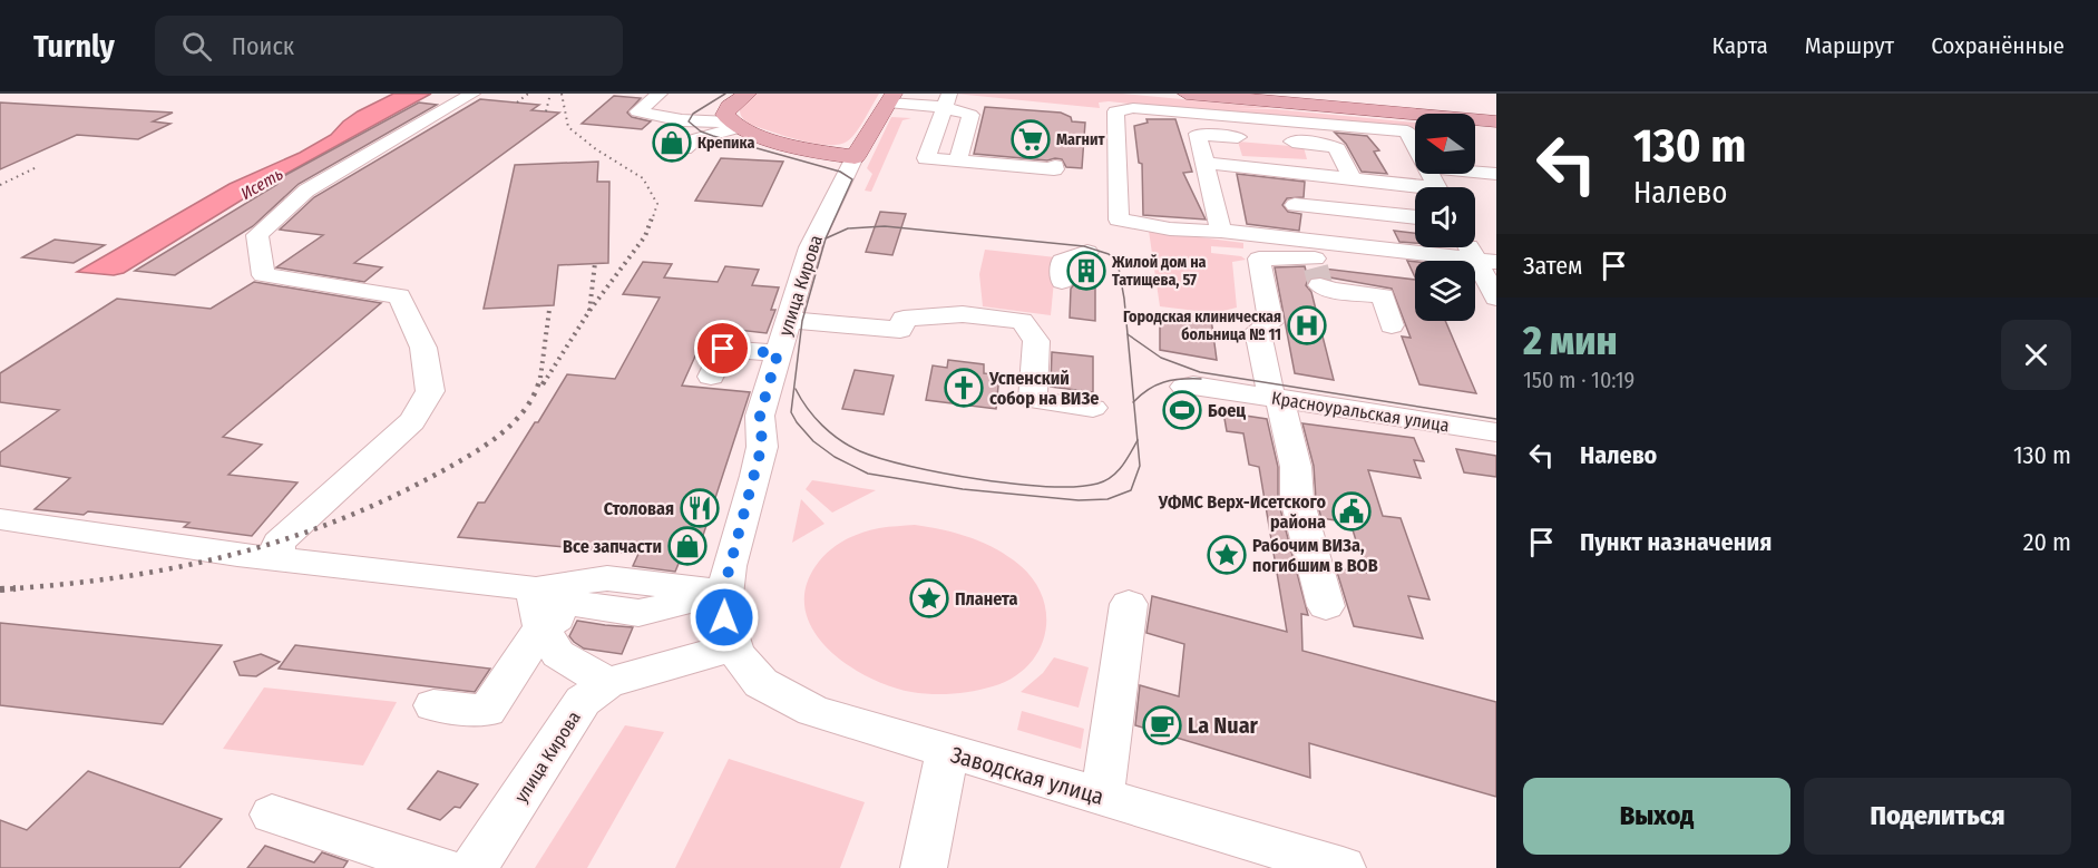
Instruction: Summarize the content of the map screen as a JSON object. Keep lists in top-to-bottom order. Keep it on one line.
{"streets":{"main road":["улица Кирова"],"street":["Красноуральская улица","Заводская улица"]},"crossings":[["улица Кирова","Заводская улица"]],"water":["Исеть"],"places":{"supermarket":["Магнит"],"shop":["Крепика","Все запчасти"],"building":["Жилой дом на Татищева, 57"],"hospital":["Городская клиническая больница № 11"],"church":["Успенский собор на ВИЗе"],"sports":["Боец"],"restaurant":["Столовая"],"public building":["УФМС Верх-Исетского района"],"place":["Рабочим ВИЗа, погибшим в ВОВ","Планета"],"cafe":["La Nuar"]},"north":"left","page":{"header":"Turnly","search":"Поиск","nav":["Карта","Маршрут","Сохранённые"],"turn":["130 m","Налево"],"then":"Затем","heading":["2 мин","150 m · 10:19"],"list":[{"name":"Налево","value":"130 m"},{"name":"Пункт назначения","value":"20 m"}],"buttons":["Выход","Поделиться"]}}
